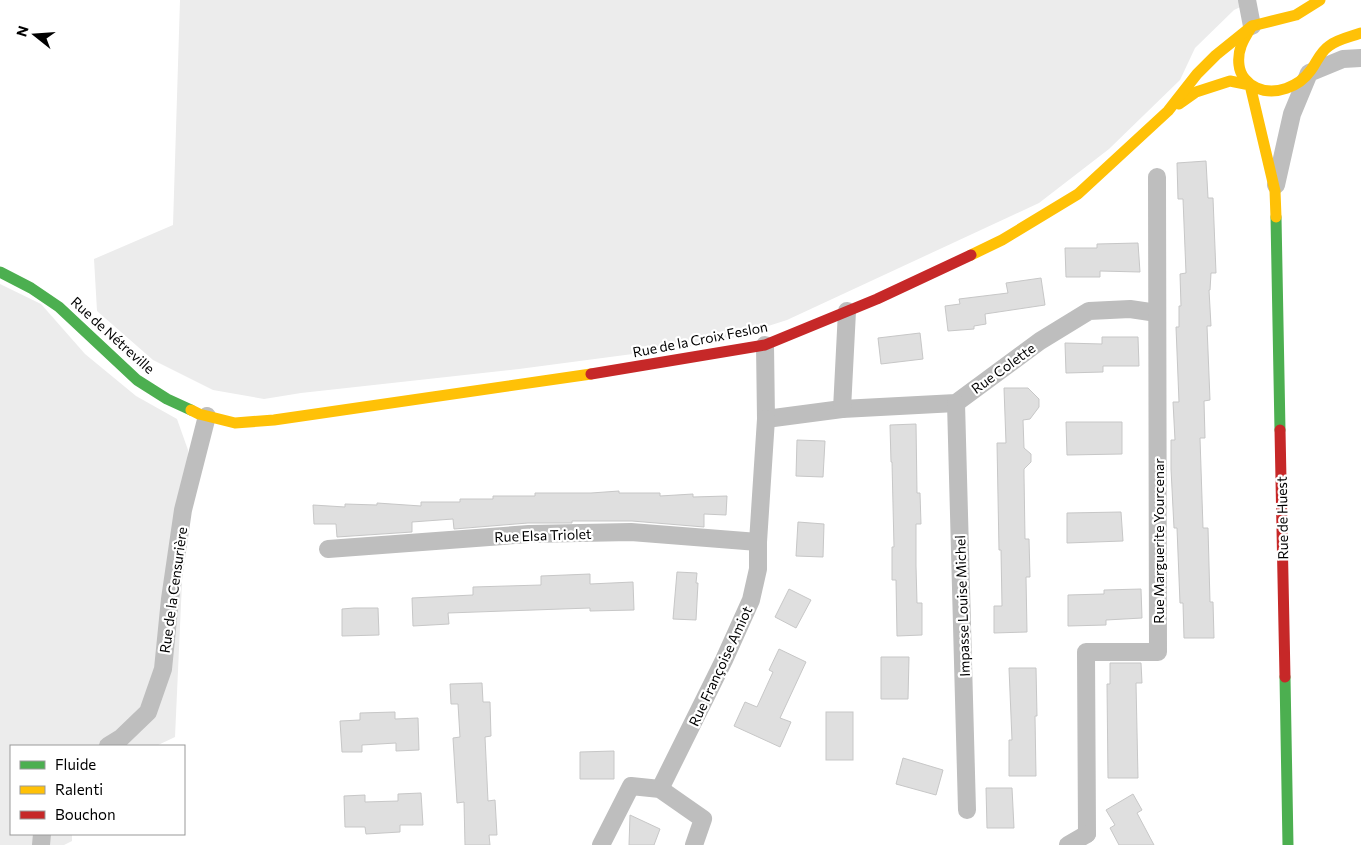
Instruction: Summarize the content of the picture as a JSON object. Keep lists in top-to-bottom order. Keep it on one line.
{"streets":{"street":["Rue de Nétreville","Rue de la Croix Feslon","Rue Colette","Rue de Huest","Rue Elsa Triolet","Rue Marguerite Yourcenar","Rue de la Censurière","Impasse Louise Michel","Rue Françoise Amiot"]},"crossings":[["Rue de Nétreville","Rue de la Croix Feslon"],["Rue de Nétreville","Rue de la Censurière"],["Rue de la Croix Feslon","Rue de Huest"],["Rue de la Croix Feslon","Rue de la Censurière"],["Rue de la Croix Feslon","Rue Françoise Amiot"],["Rue Colette","Rue Marguerite Yourcenar"],["Rue Colette","Impasse Louise Michel"],["Rue Elsa Triolet","Rue Françoise Amiot"]],"legend":["Fluide","Ralenti","Bouchon"],"north":"left"}
